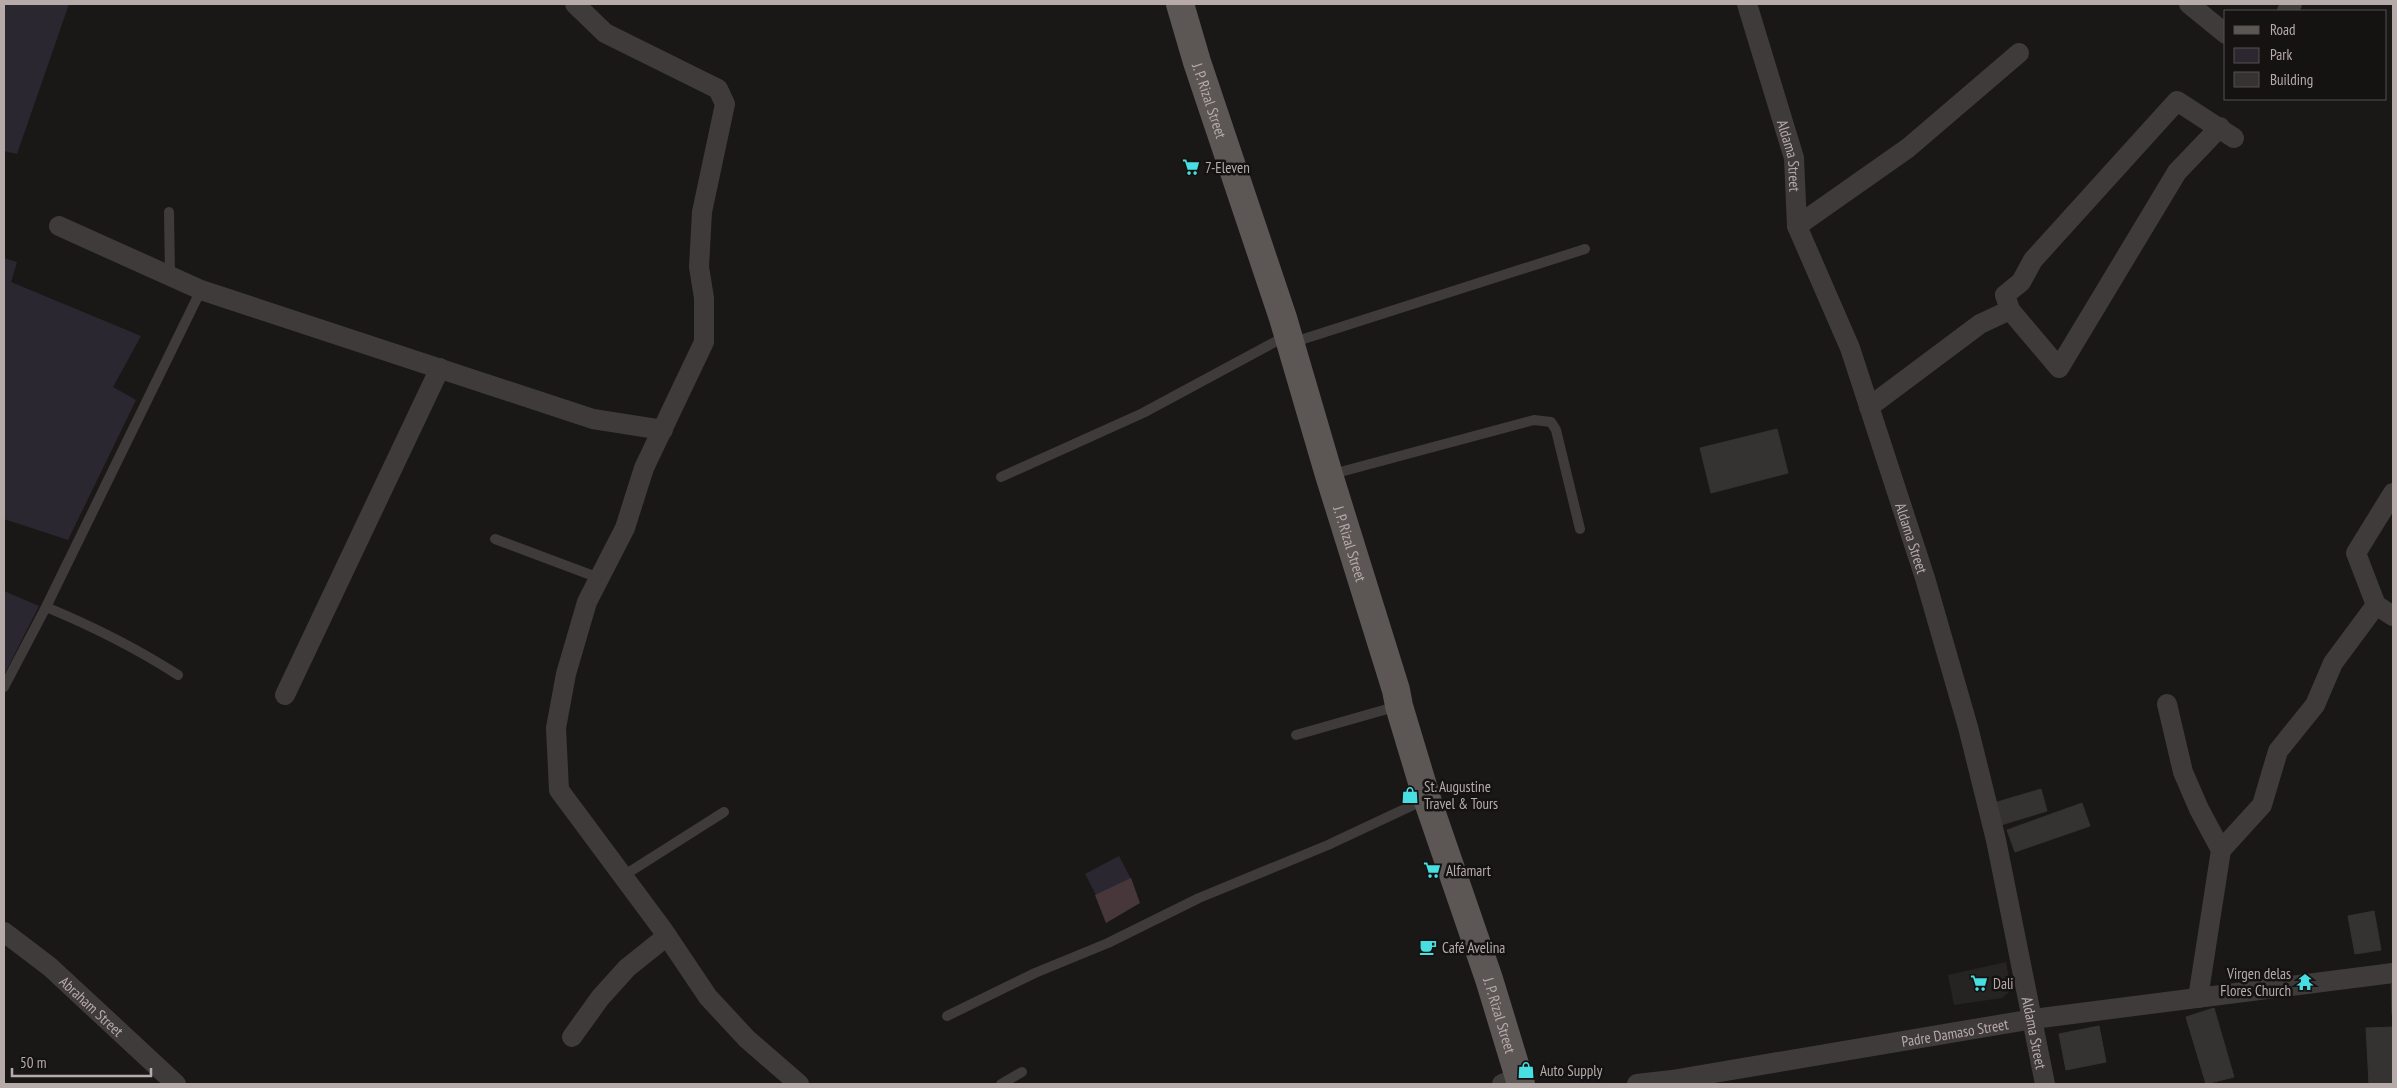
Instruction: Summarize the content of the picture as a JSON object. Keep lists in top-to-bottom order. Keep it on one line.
{"streets":{"main road":["J. P. Rizal Street"],"street":["Aldama Street","Abraham Street","Padre Damaso Street"]},"crossings":[["Aldama Street","Padre Damaso Street"]],"places":{"supermarket":["7-Eleven","Alfamart","Dali"],"shop":["St. Augustine Travel & Tours","Auto Supply"],"cafe":["Café Avelina"],"temple":["Virgen delas Flores Church"]},"legend":["Road","Park","Building"],"scale_bar":"50 m"}
